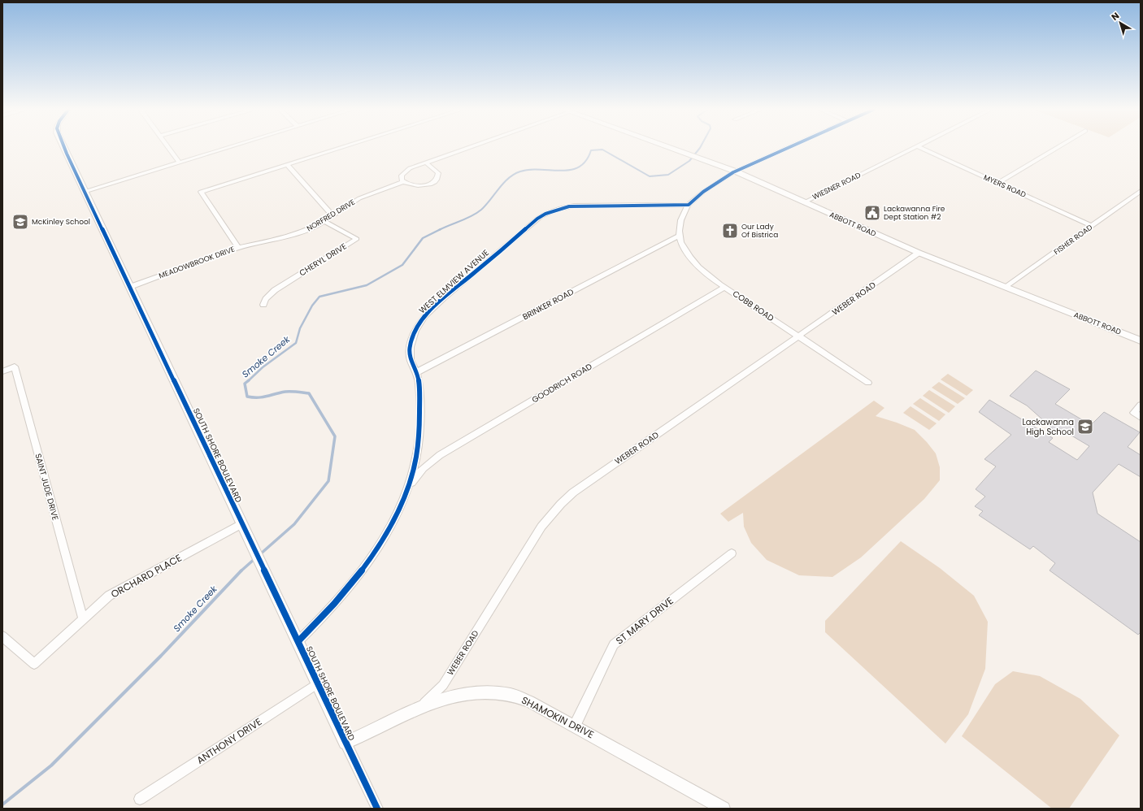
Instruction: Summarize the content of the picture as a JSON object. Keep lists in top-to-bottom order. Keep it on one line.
{"streets":{"street":["WIESNER ROAD","MYERS ROAD","NORFRED DRIVE","ABBOTT ROAD","FISHER ROAD","CHERYL DRIVE","MEADOWBROOK DRIVE","WEST ELMVIEW AVENUE","WEBER ROAD","BRINKER ROAD","COBB ROAD","GOODRICH ROAD","SOUTH SHORE BOULEVARD","SAINT JUDE DRIVE","ORCHARD PLACE","ST MARY DRIVE","SHAMOKIN DRIVE","ANTHONY DRIVE"]},"crossings":[["WIESNER ROAD","ABBOTT ROAD"],["MYERS ROAD","FISHER ROAD"],["NORFRED DRIVE","CHERYL DRIVE"],["NORFRED DRIVE","MEADOWBROOK DRIVE"],["ABBOTT ROAD","FISHER ROAD"],["ABBOTT ROAD","WEBER ROAD"],["MEADOWBROOK DRIVE","SOUTH SHORE BOULEVARD"],["WEST ELMVIEW AVENUE","BRINKER ROAD"],["WEST ELMVIEW AVENUE","COBB ROAD"],["WEST ELMVIEW AVENUE","GOODRICH ROAD"],["WEST ELMVIEW AVENUE","SOUTH SHORE BOULEVARD"],["WEBER ROAD","COBB ROAD"],["WEBER ROAD","SHAMOKIN DRIVE"],["BRINKER ROAD","COBB ROAD"],["COBB ROAD","GOODRICH ROAD"],["SOUTH SHORE BOULEVARD","ORCHARD PLACE"],["SOUTH SHORE BOULEVARD","SHAMOKIN DRIVE"],["SOUTH SHORE BOULEVARD","ANTHONY DRIVE"],["SAINT JUDE DRIVE","ORCHARD PLACE"],["ST MARY DRIVE","SHAMOKIN DRIVE"]],"water":["Smoke Creek"],"places":{"public building":["Lackawanna Fire Dept Station #2"],"school or university":["McKinley School","Lackawanna High School"],"church":["Our Lady Of Bistrica"]},"north":"top left"}
